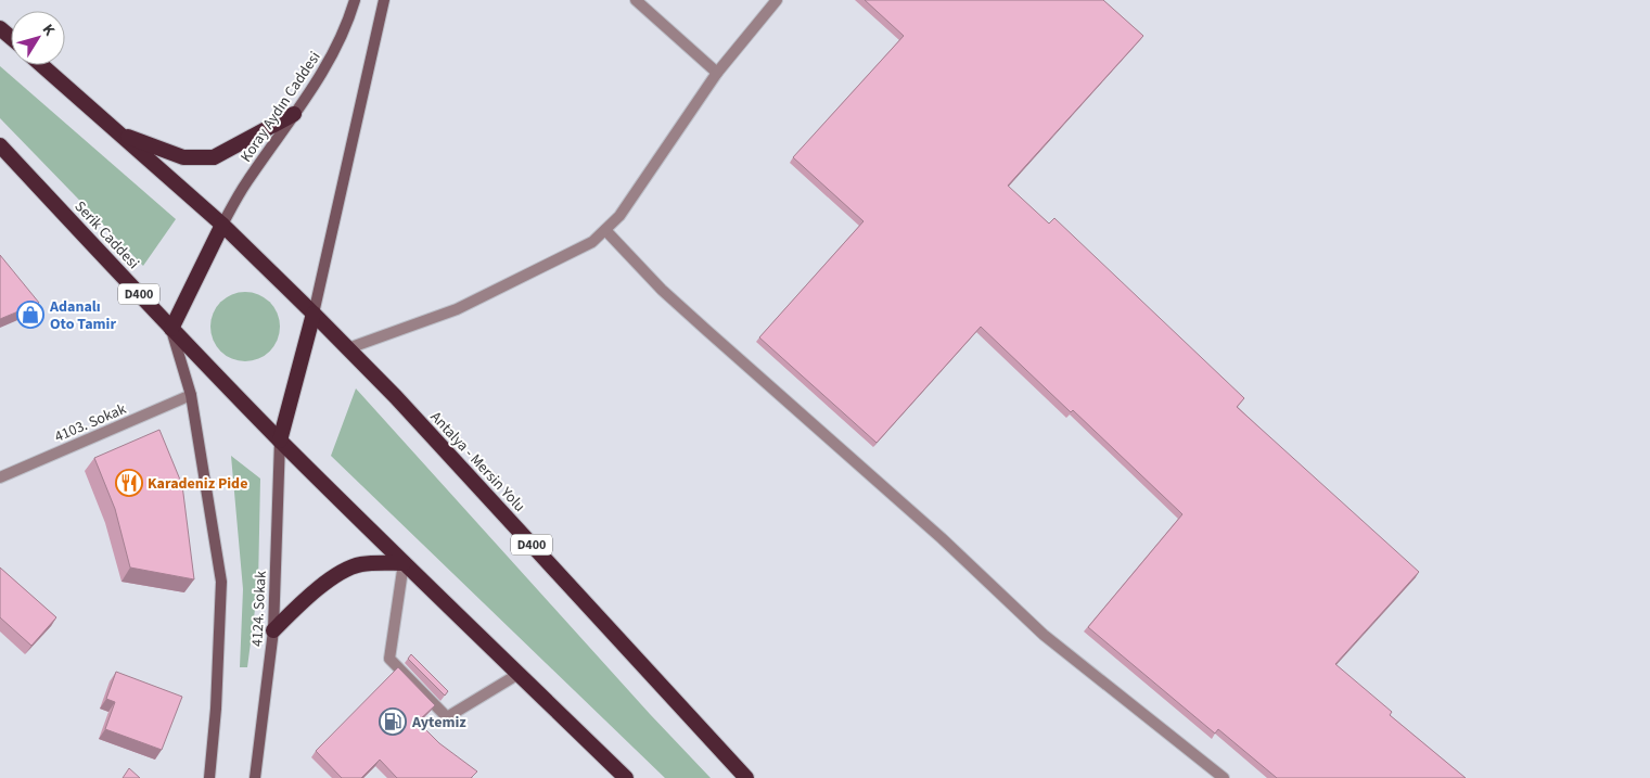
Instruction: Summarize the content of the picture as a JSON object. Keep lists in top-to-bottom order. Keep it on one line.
{"streets":{"highway":["Serik Caddesi","D400","Antalya - Mersin Yolu"],"main road":["Koray Aydın Caddesi","4124. Sokak"],"street":["4103. Sokak"]},"crossings":[["Koray Aydın Caddesi","D400"],["Serik Caddesi","D400"],["Serik Caddesi","4124. Sokak"],["D400","Antalya - Mersin Yolu"],["D400","4124. Sokak"]],"places":{"shop":["Adanalı Oto Tamir"],"restaurant":["Karadeniz Pide"],"fuel station":["Aytemiz"]},"north":"top right"}
